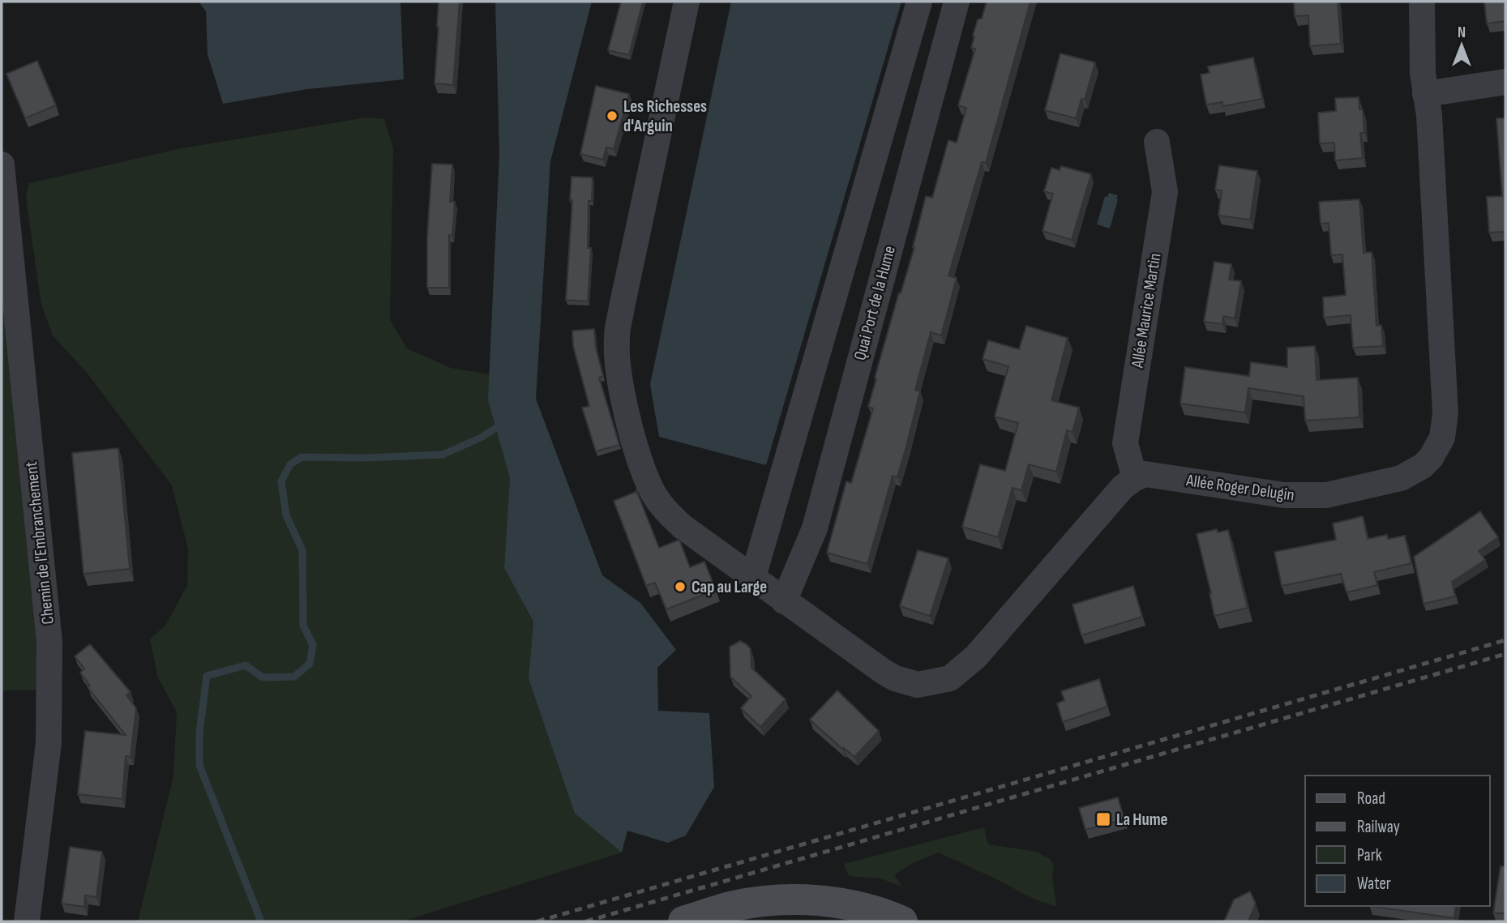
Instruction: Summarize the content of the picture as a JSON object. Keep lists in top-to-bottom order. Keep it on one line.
{"streets":{"street":["Quai Port de la Hume","Allée Maurice Martin","Allée Roger Delugin","Chemin de l'Embranchement"]},"crossings":[["Allée Maurice Martin","Allée Roger Delugin"]],"places":{"other":["Les Richesses d'Arguin","Cap au Large"],"transit":["La Hume"]},"legend":["Road","Railway","Park","Water"],"north":"top"}
